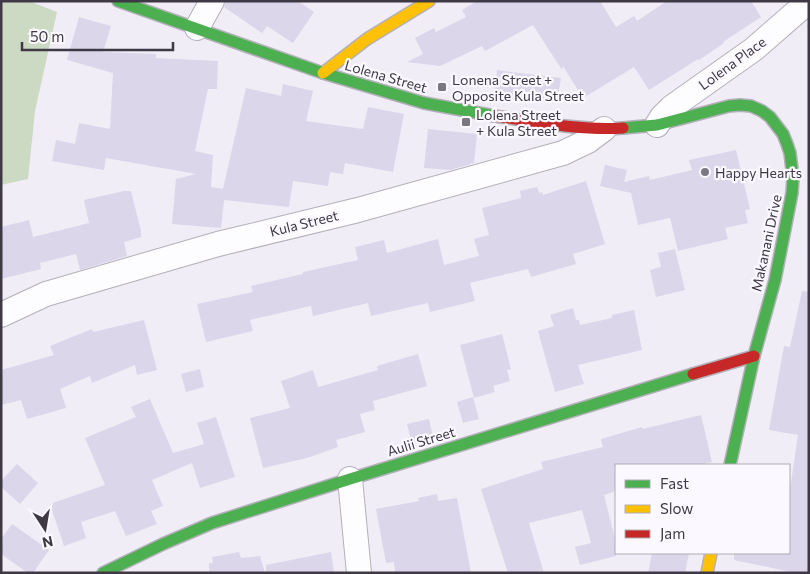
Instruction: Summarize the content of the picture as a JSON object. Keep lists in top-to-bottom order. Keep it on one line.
{"streets":{"street":["Lolena Place","Lolena Street","Kula Street","Makanani Drive","Aulii Street"]},"crossings":[["Lolena Place","Lolena Street"],["Lolena Place","Makanani Drive"],["Lolena Street","Kula Street"],["Lolena Street","Makanani Drive"],["Makanani Drive","Aulii Street"]],"places":{"transit":["Lonena Street + Opposite Kula Street","Lolena Street + Kula Street"],"other":["Happy Hearts"]},"legend":["Fast","Slow","Jam"],"scale_bar":"50 m","north":"bottom"}
